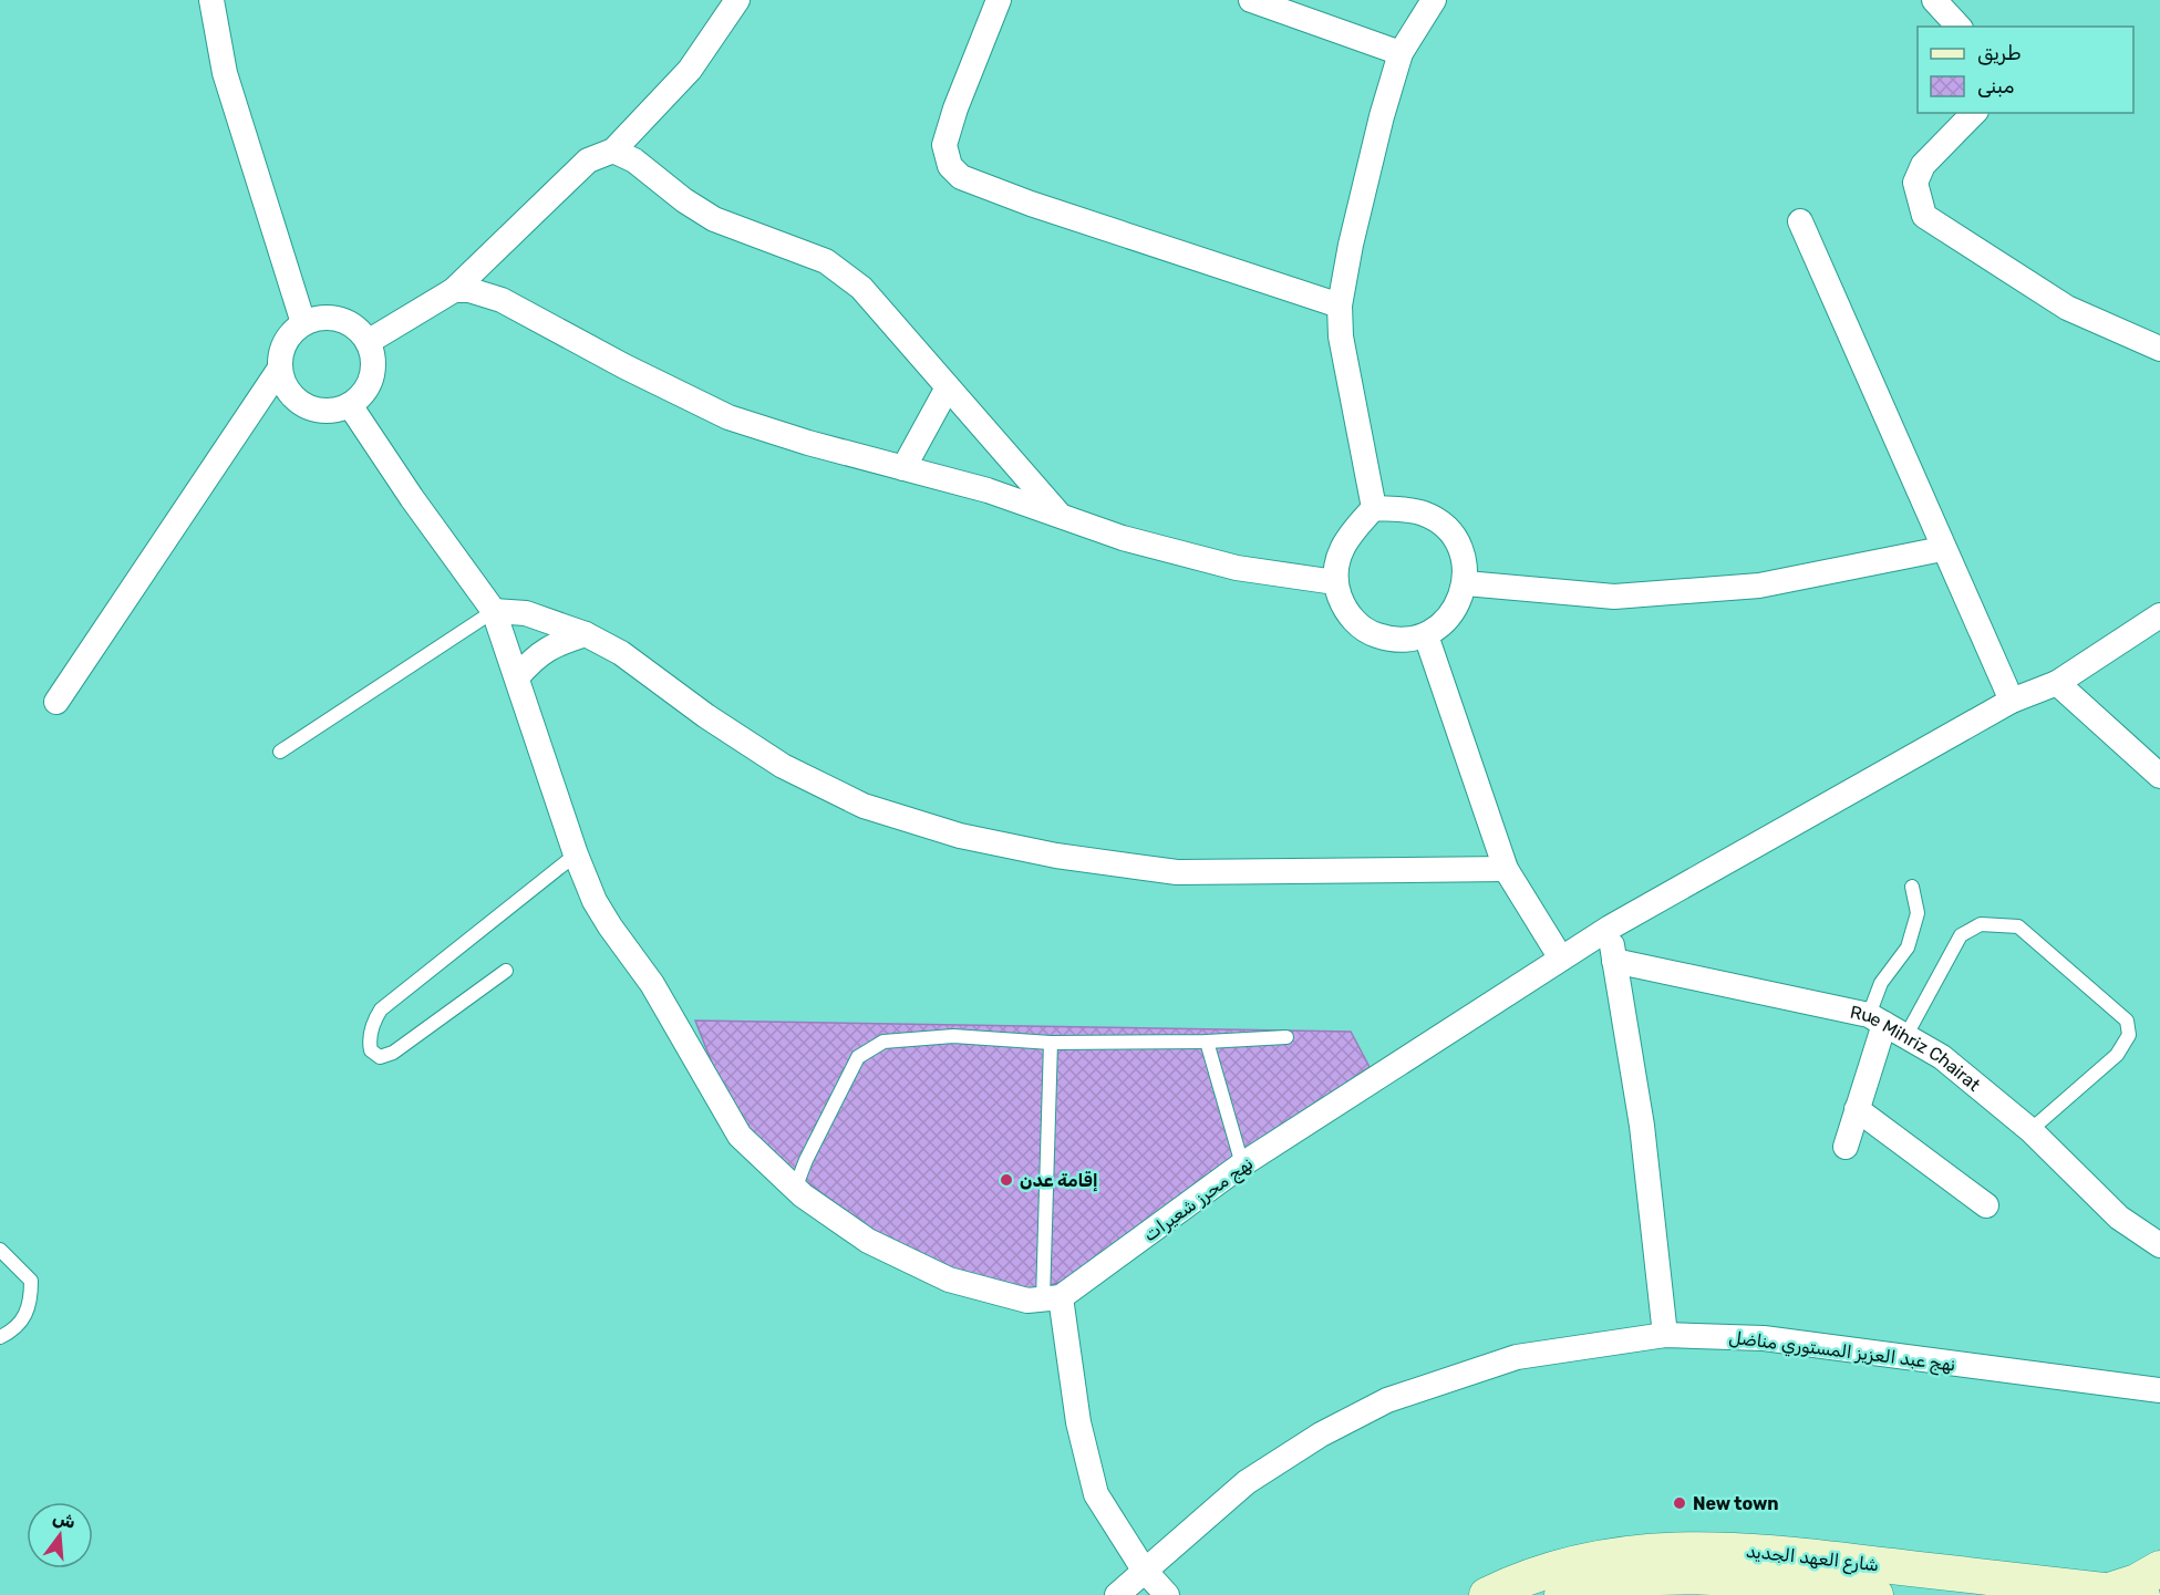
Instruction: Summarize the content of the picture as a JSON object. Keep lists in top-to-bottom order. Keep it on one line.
{"streets":{"main road":["شارع العهد الجديد"],"street":["Rue Mihriz Chairat","نهج محرز شعيرات","نهج عبد العزيز المستوري مناضل"]},"places":["إقامة عدن","New town"],"legend":["طريق","مبنى"],"north":"top"}
